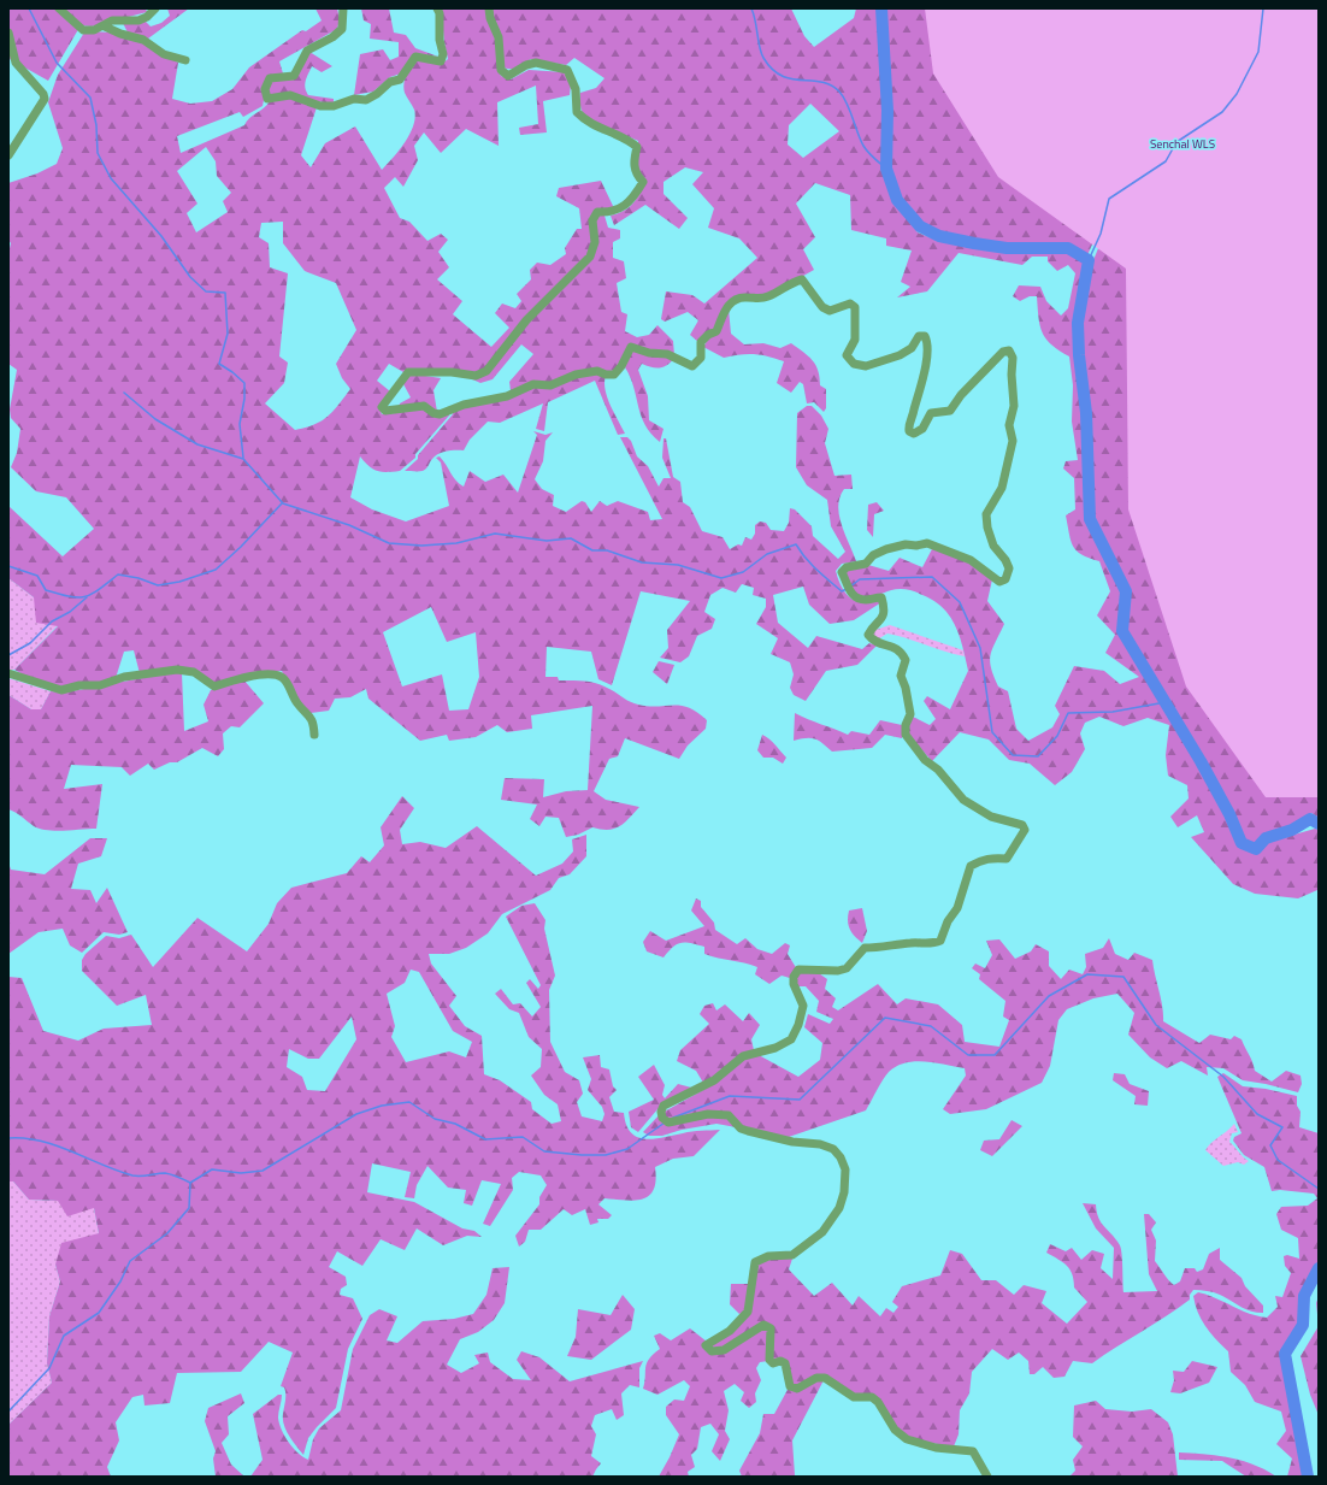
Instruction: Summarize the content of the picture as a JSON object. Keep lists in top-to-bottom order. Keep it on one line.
{"parks":["Senchal WLS"]}
